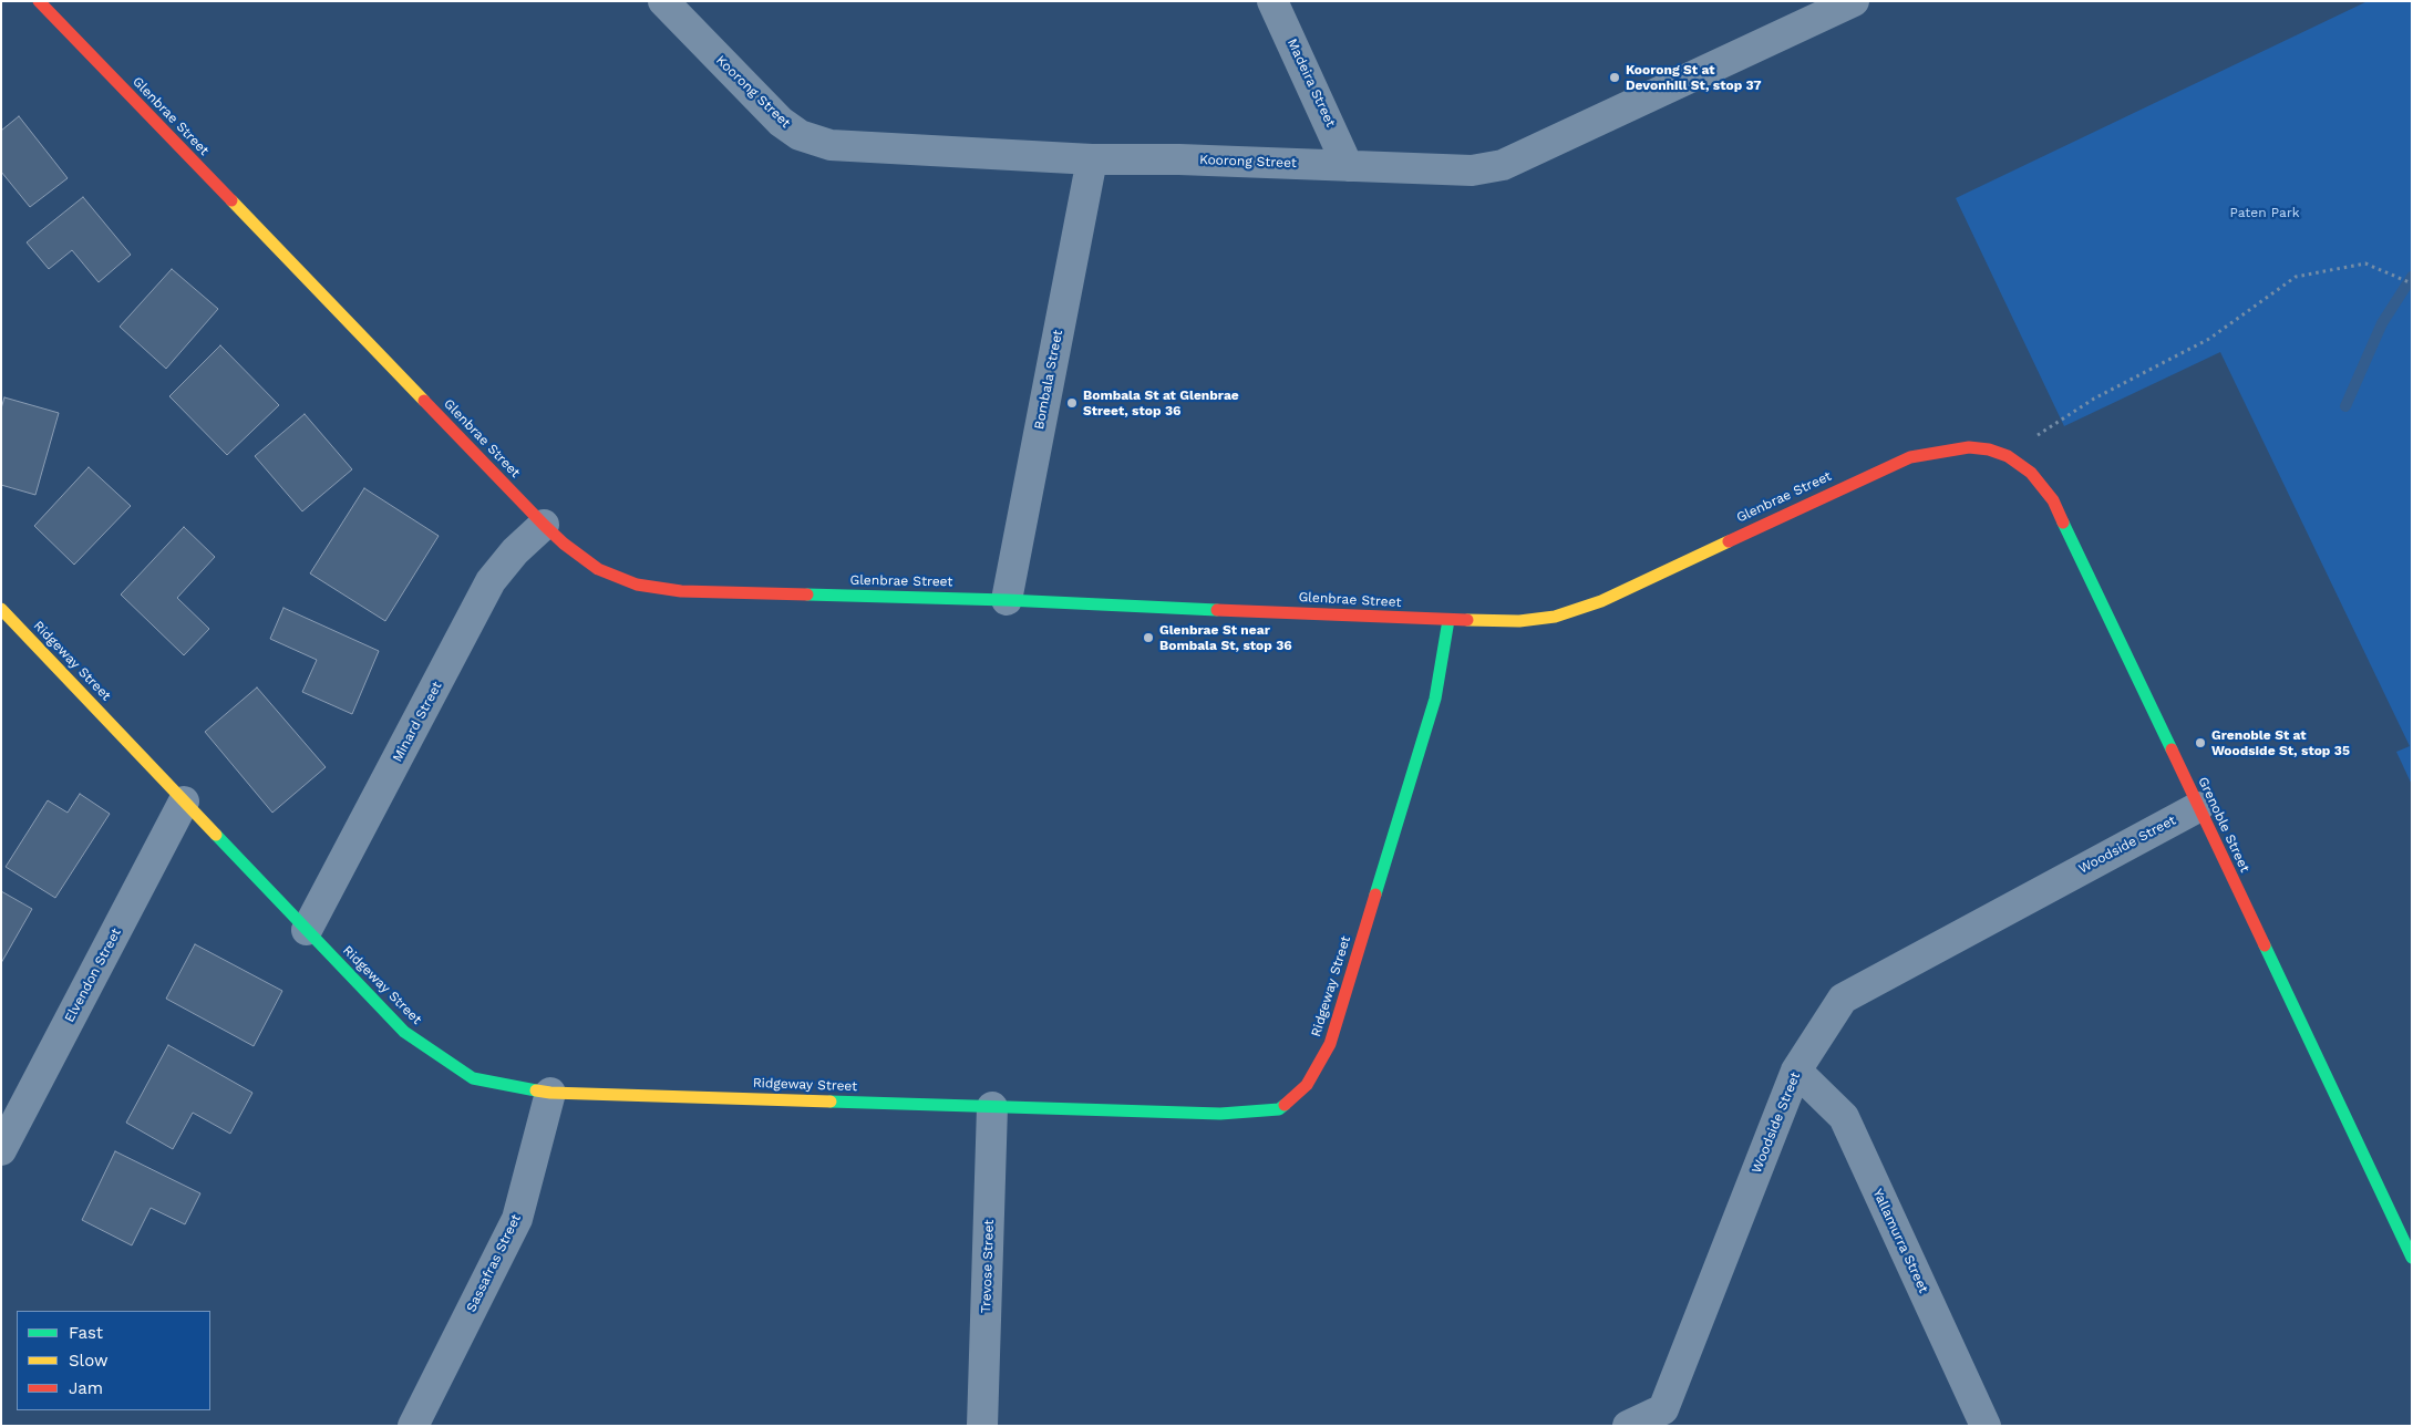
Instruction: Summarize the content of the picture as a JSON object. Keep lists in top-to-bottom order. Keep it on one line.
{"streets":{"street":["Madeira Street","Koorong Street","Glenbrae Street","Bombala Street","Ridgeway Street","Minard Street","Grenoble Street","Woodside Street","Elvendon Street","Yallamurra Street","Sassafras Street","Trevose Street"]},"crossings":[["Madeira Street","Koorong Street"],["Koorong Street","Bombala Street"],["Glenbrae Street","Bombala Street"],["Glenbrae Street","Ridgeway Street"],["Glenbrae Street","Minard Street"],["Glenbrae Street","Grenoble Street"],["Ridgeway Street","Minard Street"],["Ridgeway Street","Elvendon Street"],["Ridgeway Street","Sassafras Street"],["Ridgeway Street","Trevose Street"],["Grenoble Street","Woodside Street"],["Woodside Street","Yallamurra Street"]],"parks":["Paten Park"],"places":["Koorong St at Devonhill St, stop 37","Bombala St at Glenbrae Street, stop 36","Glenbrae St near Bombala St, stop 36","Grenoble St at Woodside St, stop 35"],"legend":["Fast","Slow","Jam"]}
